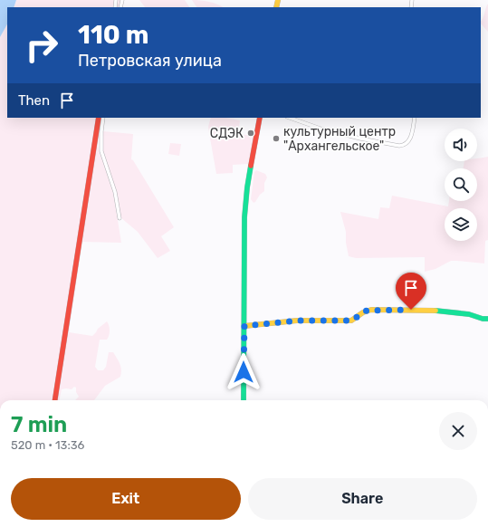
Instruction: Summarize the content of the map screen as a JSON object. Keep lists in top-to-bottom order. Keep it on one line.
{"places":["СДЭК","культурный центр \"Архангельское\""],"page":{"turn":["110 m","Петровская улица"],"then":"Then","heading":["7 min","520 m · 13:36"],"buttons":["Exit","Share"]}}
